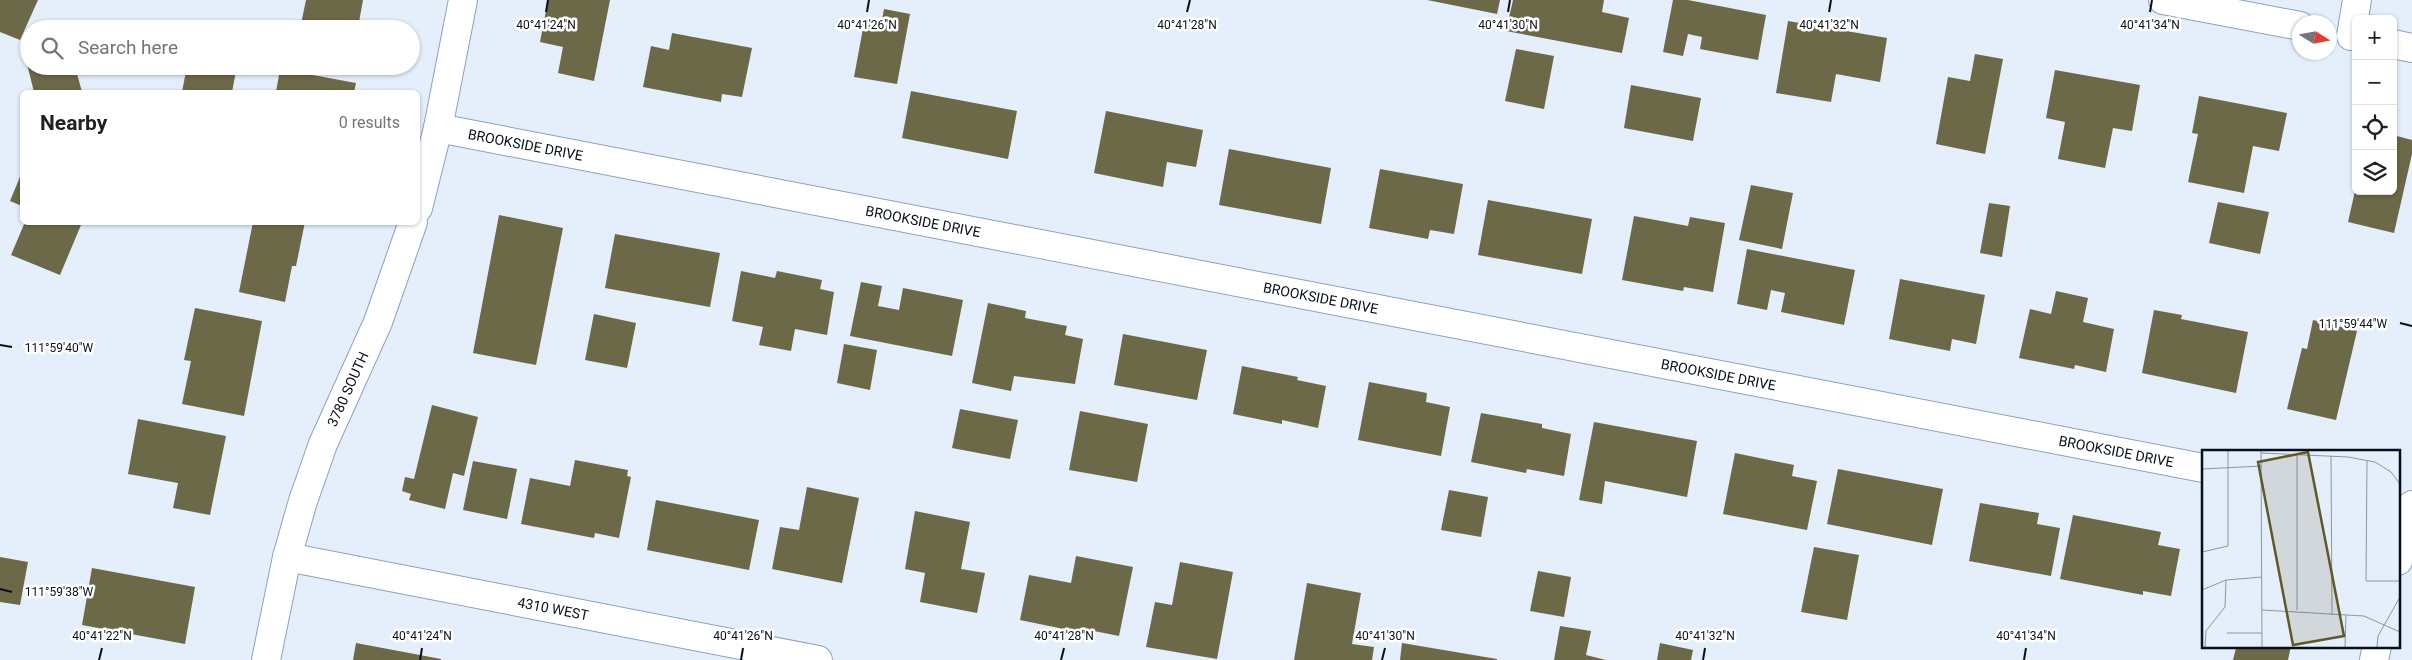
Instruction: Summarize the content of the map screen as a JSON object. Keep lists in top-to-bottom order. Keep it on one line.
{"streets":{"street":["BROOKSIDE DRIVE","3780 SOUTH","4310 WEST"]},"crossings":[["3780 SOUTH","4310 WEST"]],"north":"right","page":{"map_buttons":["+","−"],"search":"Search here","heading":["Nearby","0 results"]},"coordinates":["40°41'24\"N","40°41'26\"N","40°41'28\"N","40°41'30\"N","40°41'32\"N","40°41'34\"N","111°59'44\"W","111°59'40\"W","111°59'38\"W","40°41'22\"N"]}
